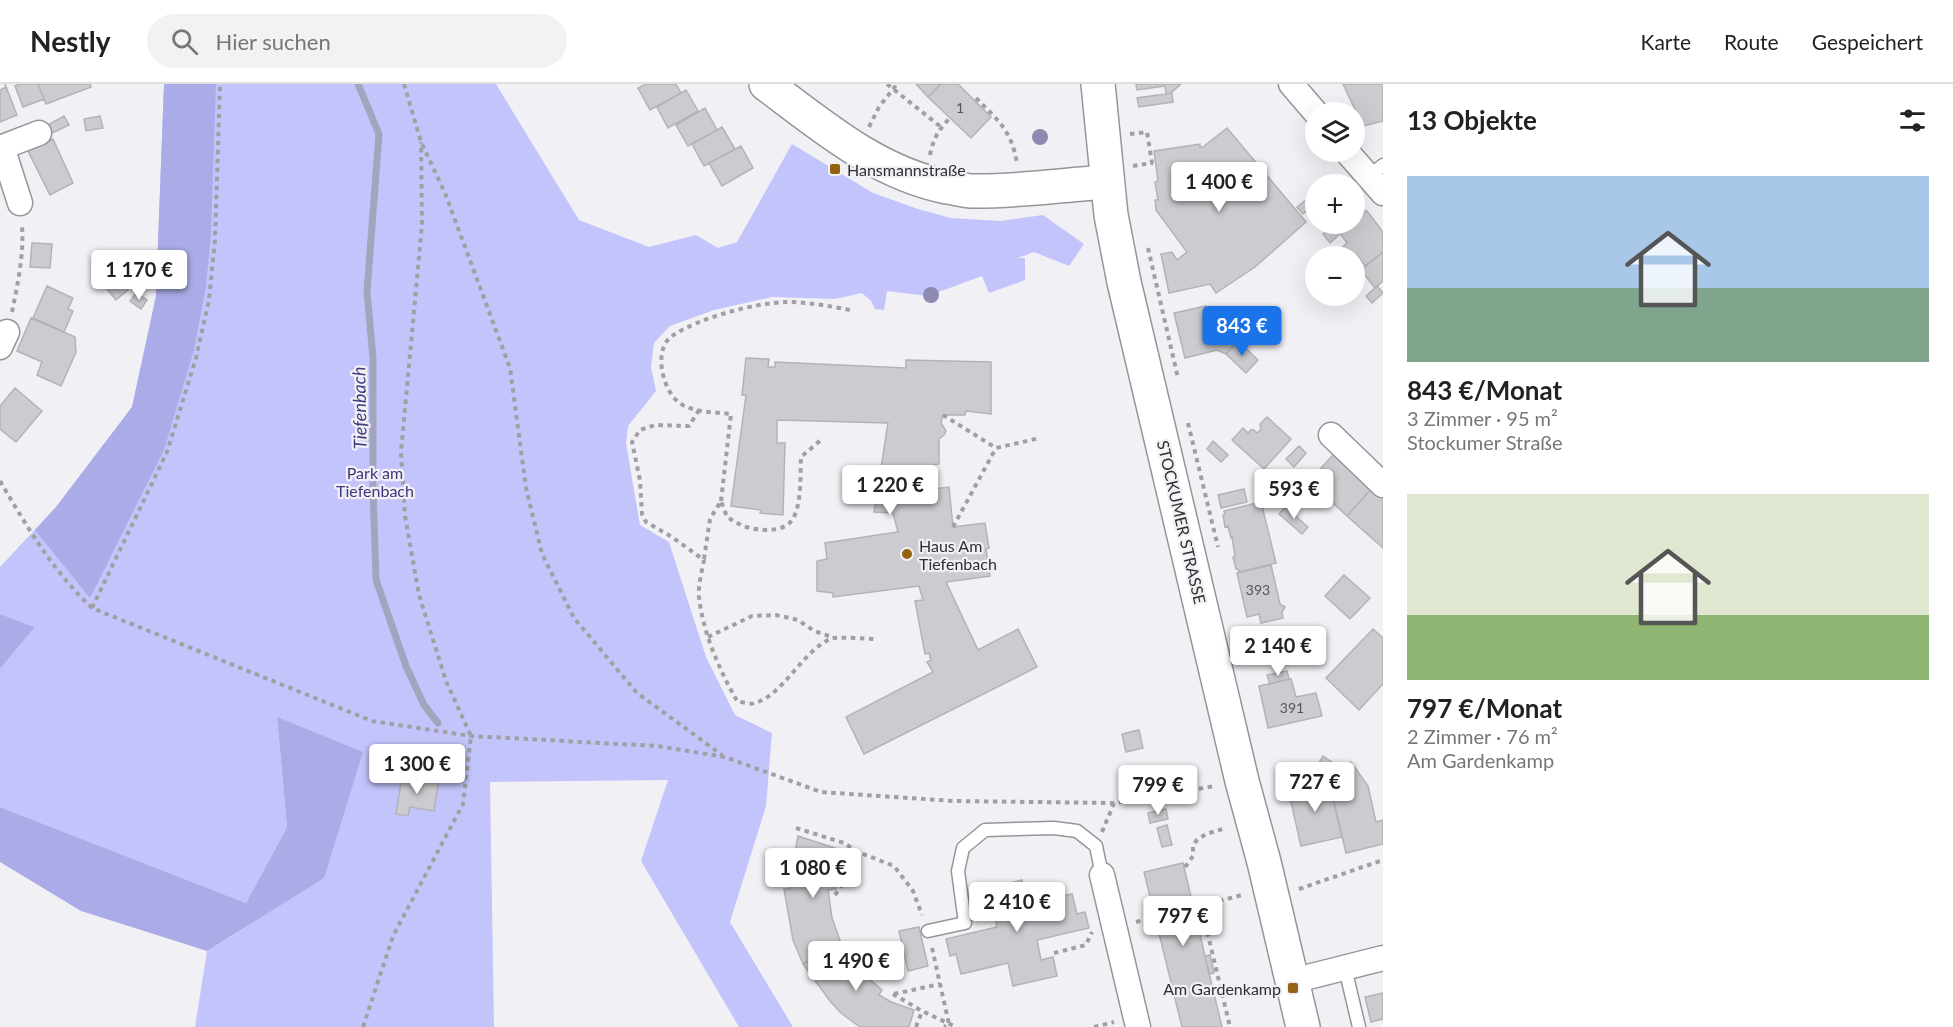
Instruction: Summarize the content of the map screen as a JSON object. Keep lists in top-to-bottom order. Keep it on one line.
{"streets":{"main road":["STOCKUMER STRASSE"]},"water":["Tiefenbach"],"parks":["Park am Tiefenbach"],"places":{"transit":["Hansmannstraße","Am Gardenkamp"],"other":["Haus Am Tiefenbach"]},"house_numbers":["1","393","391"],"page":{"header":"Nestly","search":"Hier suchen","nav":["Karte","Route","Gespeichert"],"heading":"13 Objekte","map_buttons":["+","−"],"list":[{"name":"843 €/Monat","note":"3 Zimmer · 95 m² · Stockumer Straße"},{"name":"797 €/Monat","note":"2 Zimmer · 76 m² · Am Gardenkamp"}],"price":["1 400 €","1 170 €","843 €","1 220 €","593 €","2 140 €","1 300 €","727 €","799 €","1 080 €","2 410 €","797 €","1 490 €"]}}
